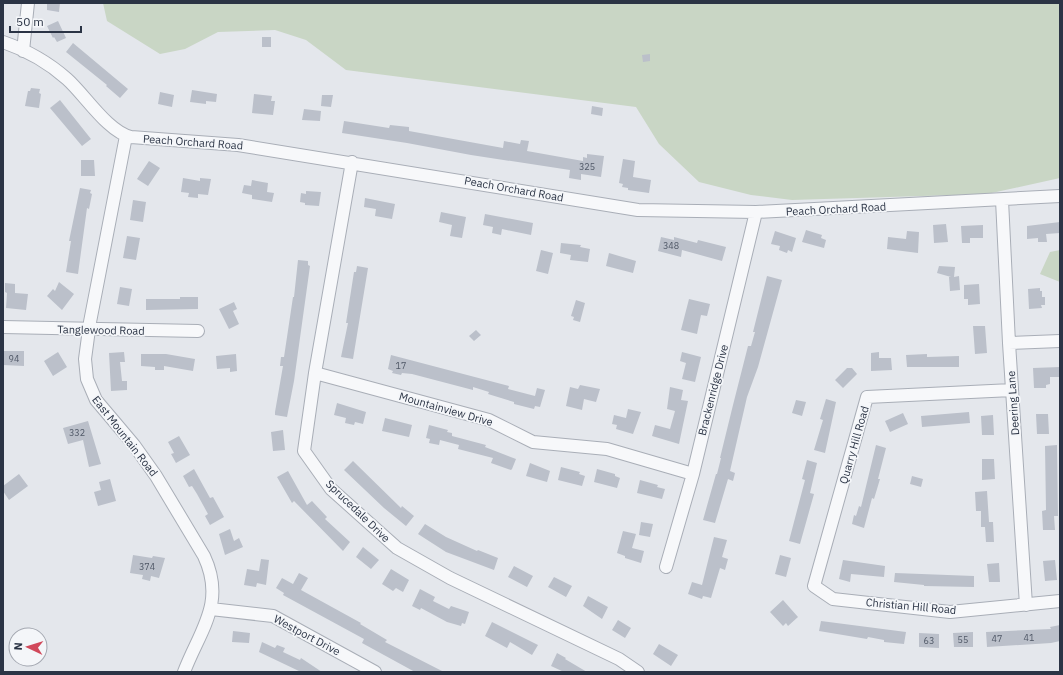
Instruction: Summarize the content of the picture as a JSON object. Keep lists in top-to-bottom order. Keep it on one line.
{"streets":{"street":["Peach Orchard Road","Tanglewood Road","Brackenridge Drive","Deering Lane","Mountainview Drive","East Mountain Road","Quarry Hill Road","Sprucedale Drive","Christian Hill Road","Westport Drive"]},"crossings":[["Peach Orchard Road","Brackenridge Drive"],["Peach Orchard Road","Deering Lane"],["Peach Orchard Road","East Mountain Road"],["Peach Orchard Road","Sprucedale Drive"],["Tanglewood Road","East Mountain Road"],["Brackenridge Drive","Mountainview Drive"],["Deering Lane","Quarry Hill Road"],["Deering Lane","Christian Hill Road"],["Mountainview Drive","Sprucedale Drive"],["East Mountain Road","Westport Drive"],["Quarry Hill Road","Christian Hill Road"]],"house_numbers":["325","348","94","17","332","374","41","47","55","63"],"scale_bar":"50 m","north":"left"}
